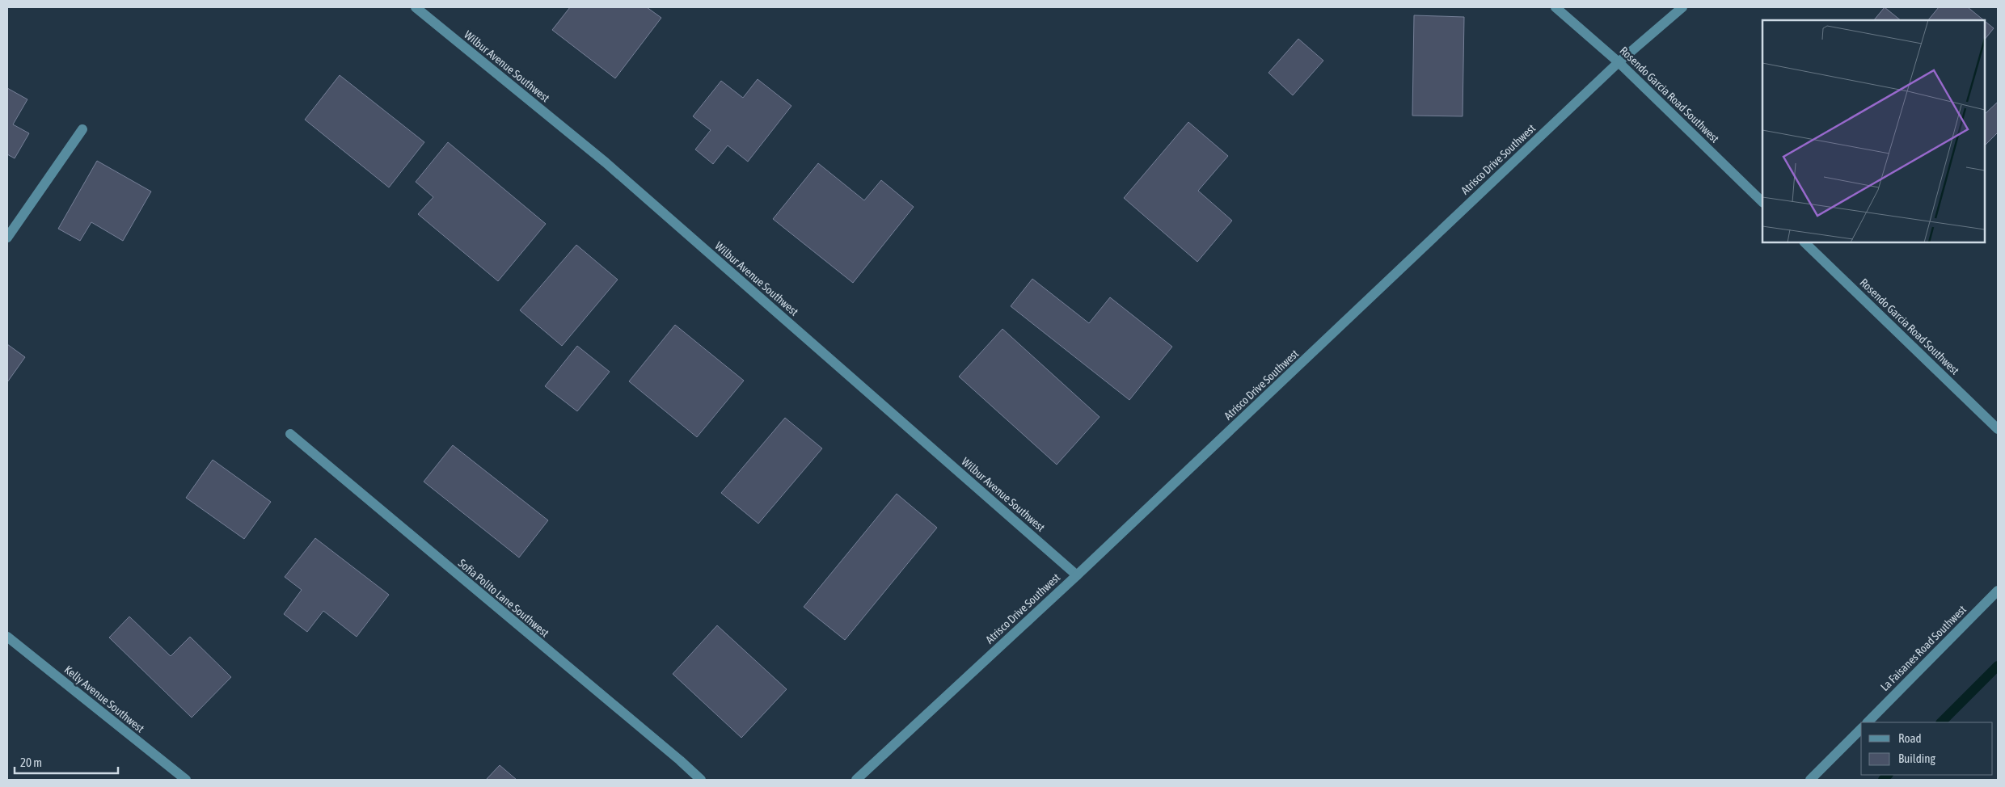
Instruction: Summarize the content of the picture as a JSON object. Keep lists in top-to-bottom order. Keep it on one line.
{"streets":{"street":["Wilbur Avenue Southwest","Rosendo Garcia Road Southwest","Atrisco Drive Southwest","Sofia Polito Lane Southwest","La Faisanes Road Southwest","Kelly Avenue Southwest"]},"crossings":[["Wilbur Avenue Southwest","Atrisco Drive Southwest"],["Rosendo Garcia Road Southwest","Atrisco Drive Southwest"]],"legend":["Road","Building"],"scale_bar":"20 m"}
